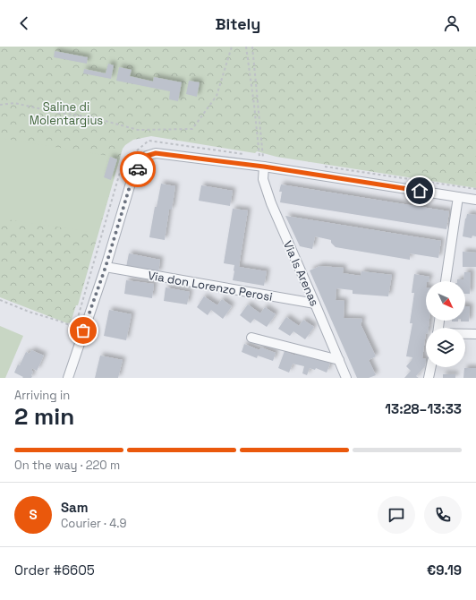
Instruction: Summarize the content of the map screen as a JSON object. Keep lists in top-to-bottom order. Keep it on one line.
{"streets":{"street":["Via Is Arenas","Via don Lorenzo Perosi"]},"crossings":[["Via Is Arenas","Via don Lorenzo Perosi"]],"parks":["Saline di Molentargius"],"north":"bottom right","page":{"header":"Bitely","heading":["2 min","Arriving in","13:28–13:33"],"panel":["Sam","Courier · 4.9","Order #6605","€9.19"],"bar":"On the way · 220 m","round":"S"}}
